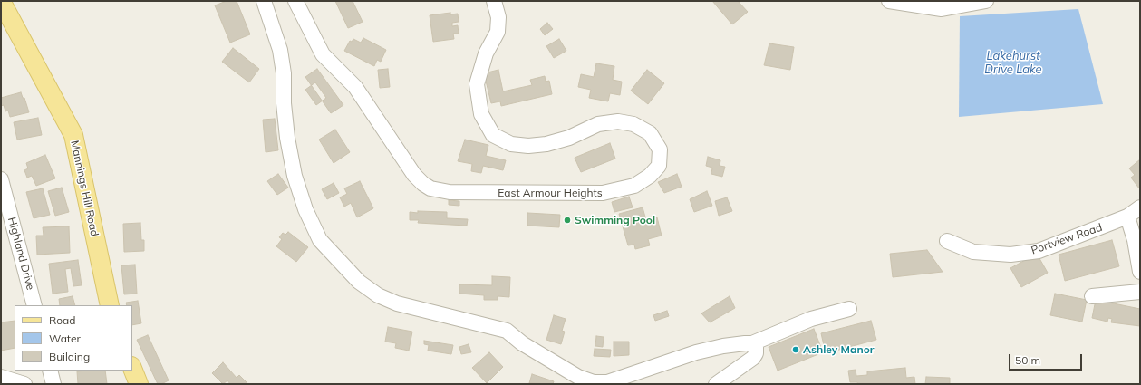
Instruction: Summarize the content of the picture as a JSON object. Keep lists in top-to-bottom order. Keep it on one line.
{"streets":{"main road":["Mannings Hill Road"],"street":["East Armour Heights","Portview Road","Highland Drive"]},"water":["Lakehurst Drive Lake"],"places":["Swimming Pool","Ashley Manor"],"legend":["Road","Water","Building"],"scale_bar":"50 m"}
